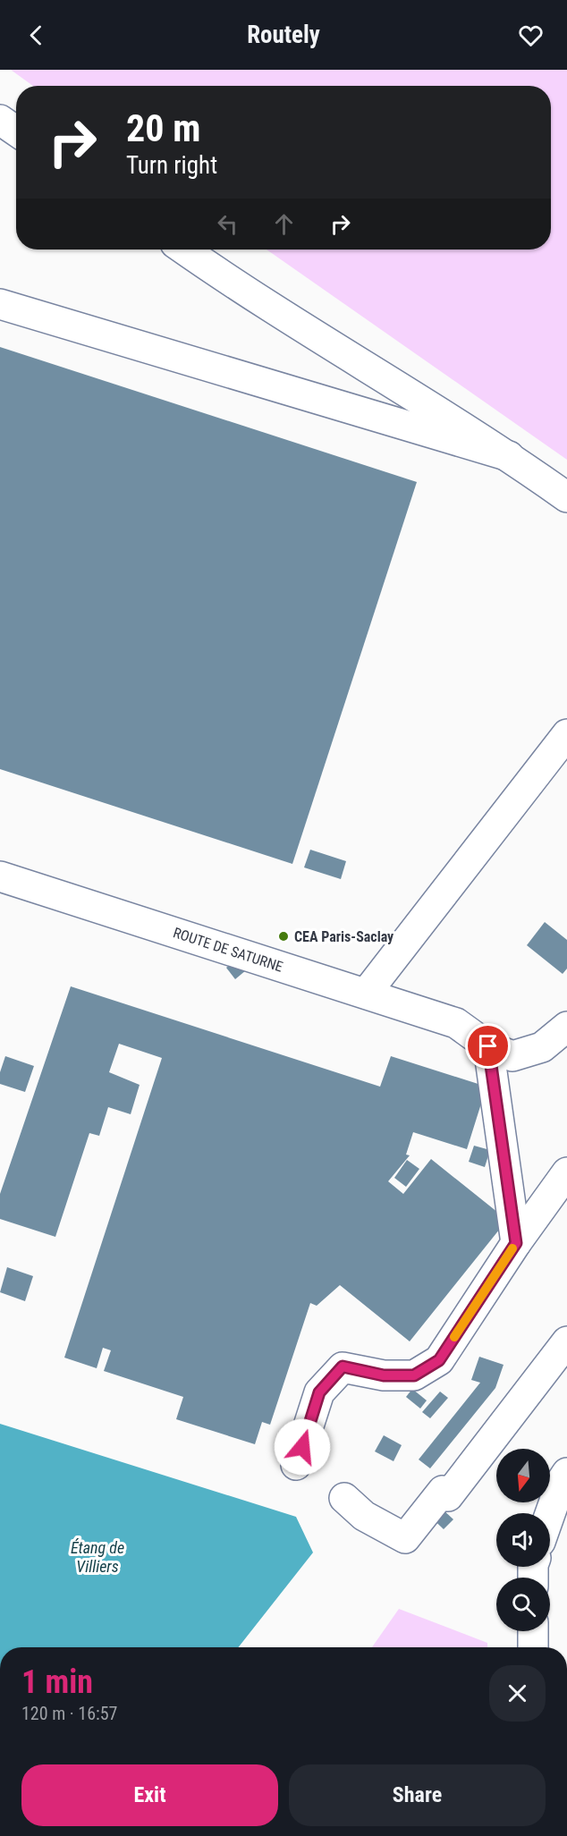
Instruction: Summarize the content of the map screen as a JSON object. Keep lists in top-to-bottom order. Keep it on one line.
{"streets":{"street":["ROUTE DE SATURNE"]},"water":["Étang de Villiers"],"places":["CEA Paris-Saclay"],"north":"bottom","page":{"header":"Routely","turn":["20 m","Turn right"],"heading":["1 min","120 m · 16:57"],"buttons":["Exit","Share"]}}
